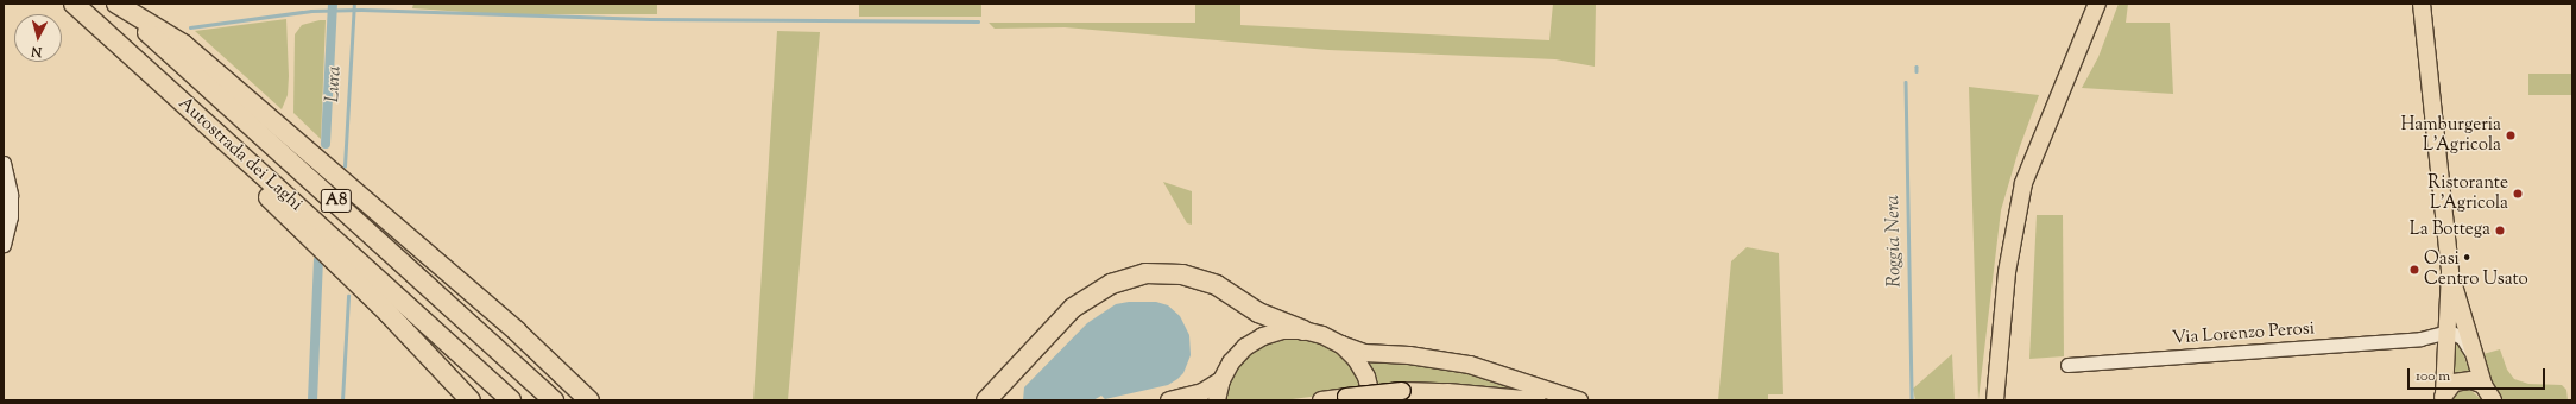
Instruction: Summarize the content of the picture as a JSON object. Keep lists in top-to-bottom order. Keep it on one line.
{"streets":{"highway":["Autostrada dei Laghi","A8"],"street":["Via Lorenzo Perosi"]},"water":["Lura","Roggia Nera"],"places":["Hamburgeria L'Agricola","Ristorante L'Agricola","La Bottega","Oasi • Centro Usato"],"scale_bar":"100 m","north":"bottom"}
